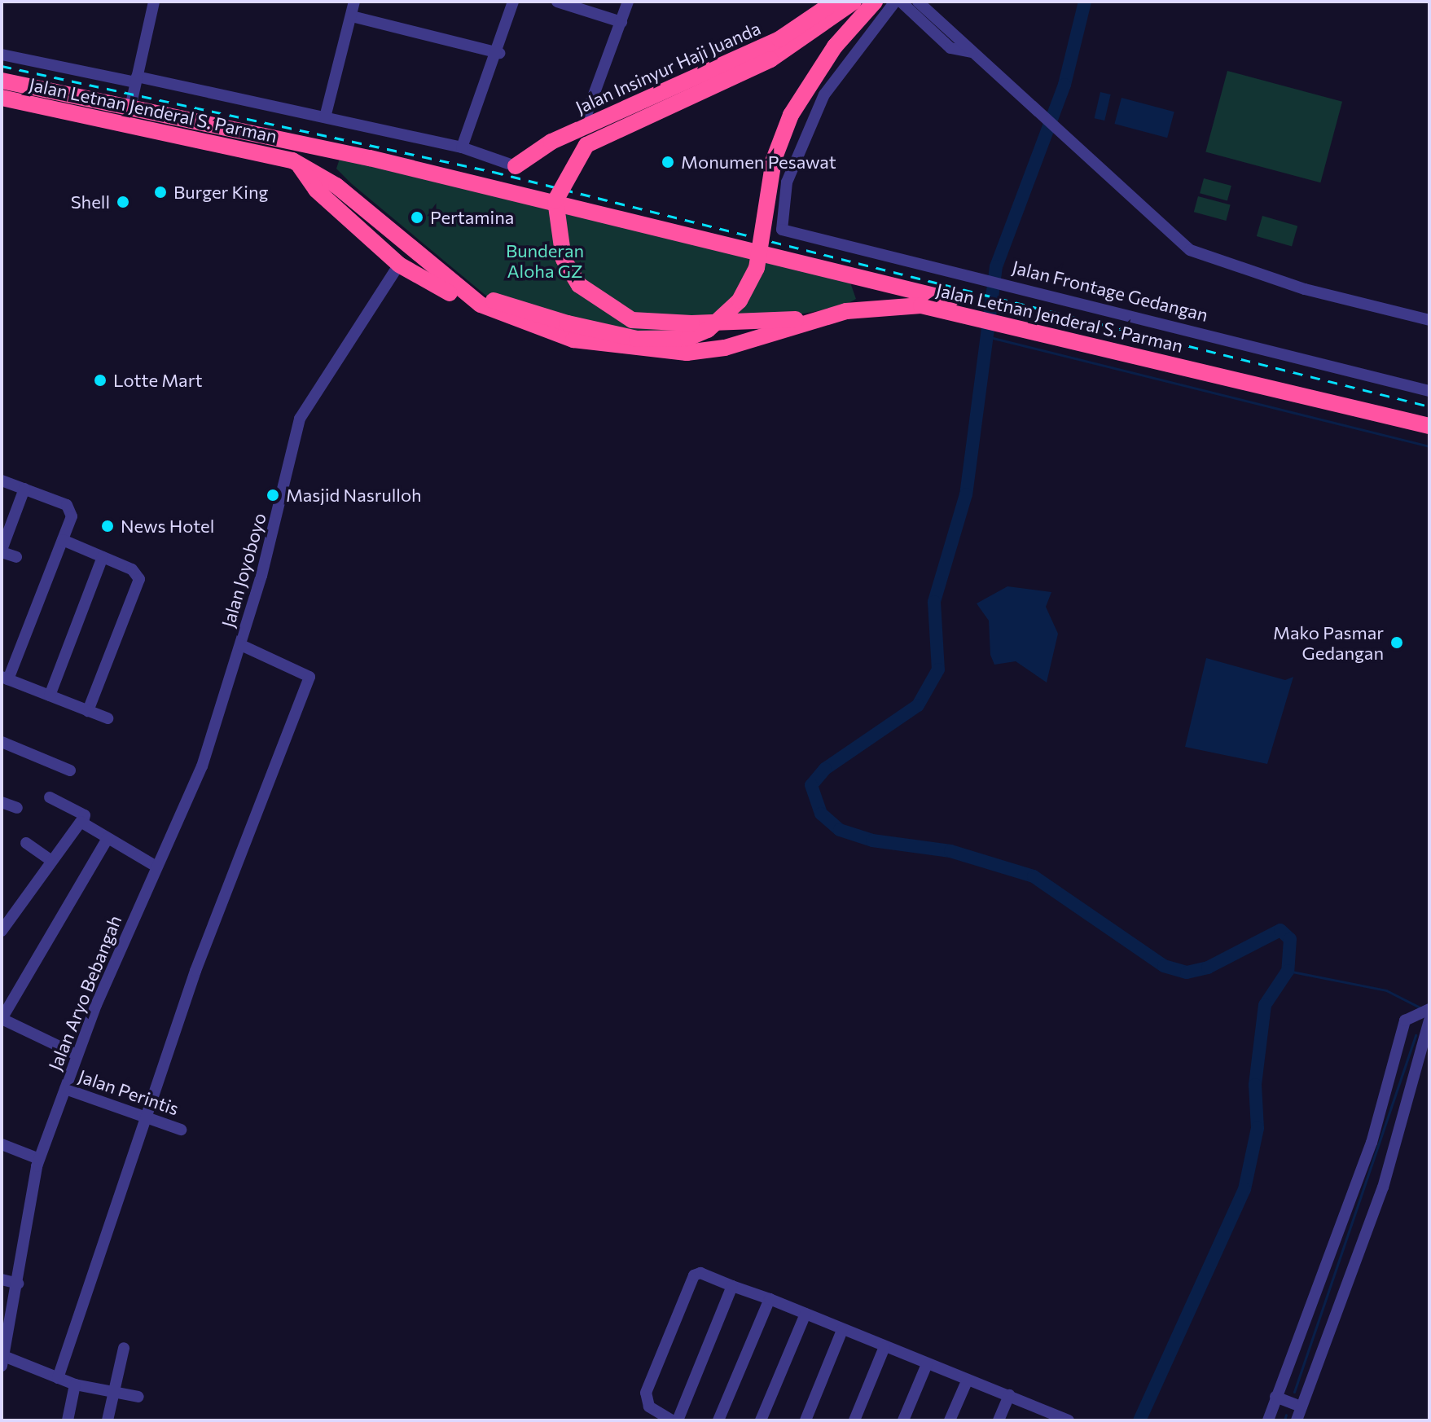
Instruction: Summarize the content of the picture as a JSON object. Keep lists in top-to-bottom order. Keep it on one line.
{"streets":{"highway":["Jalan Insinyur Haji Juanda","Jalan Letnan Jenderal S. Parman"],"street":["Jalan Frontage Gedangan","Jalan Joyoboyo","Jalan Aryo Bebangah","Jalan Perintis"]},"crossings":[["Jalan Joyoboyo","Jalan Aryo Bebangah"],["Jalan Aryo Bebangah","Jalan Perintis"]],"parks":["Bunderan Aloha GZ"],"places":["Monumen Pesawat","Burger King","Shell","Pertamina","Lotte Mart","Masjid Nasrulloh","News Hotel","Mako Pasmar Gedangan"]}
